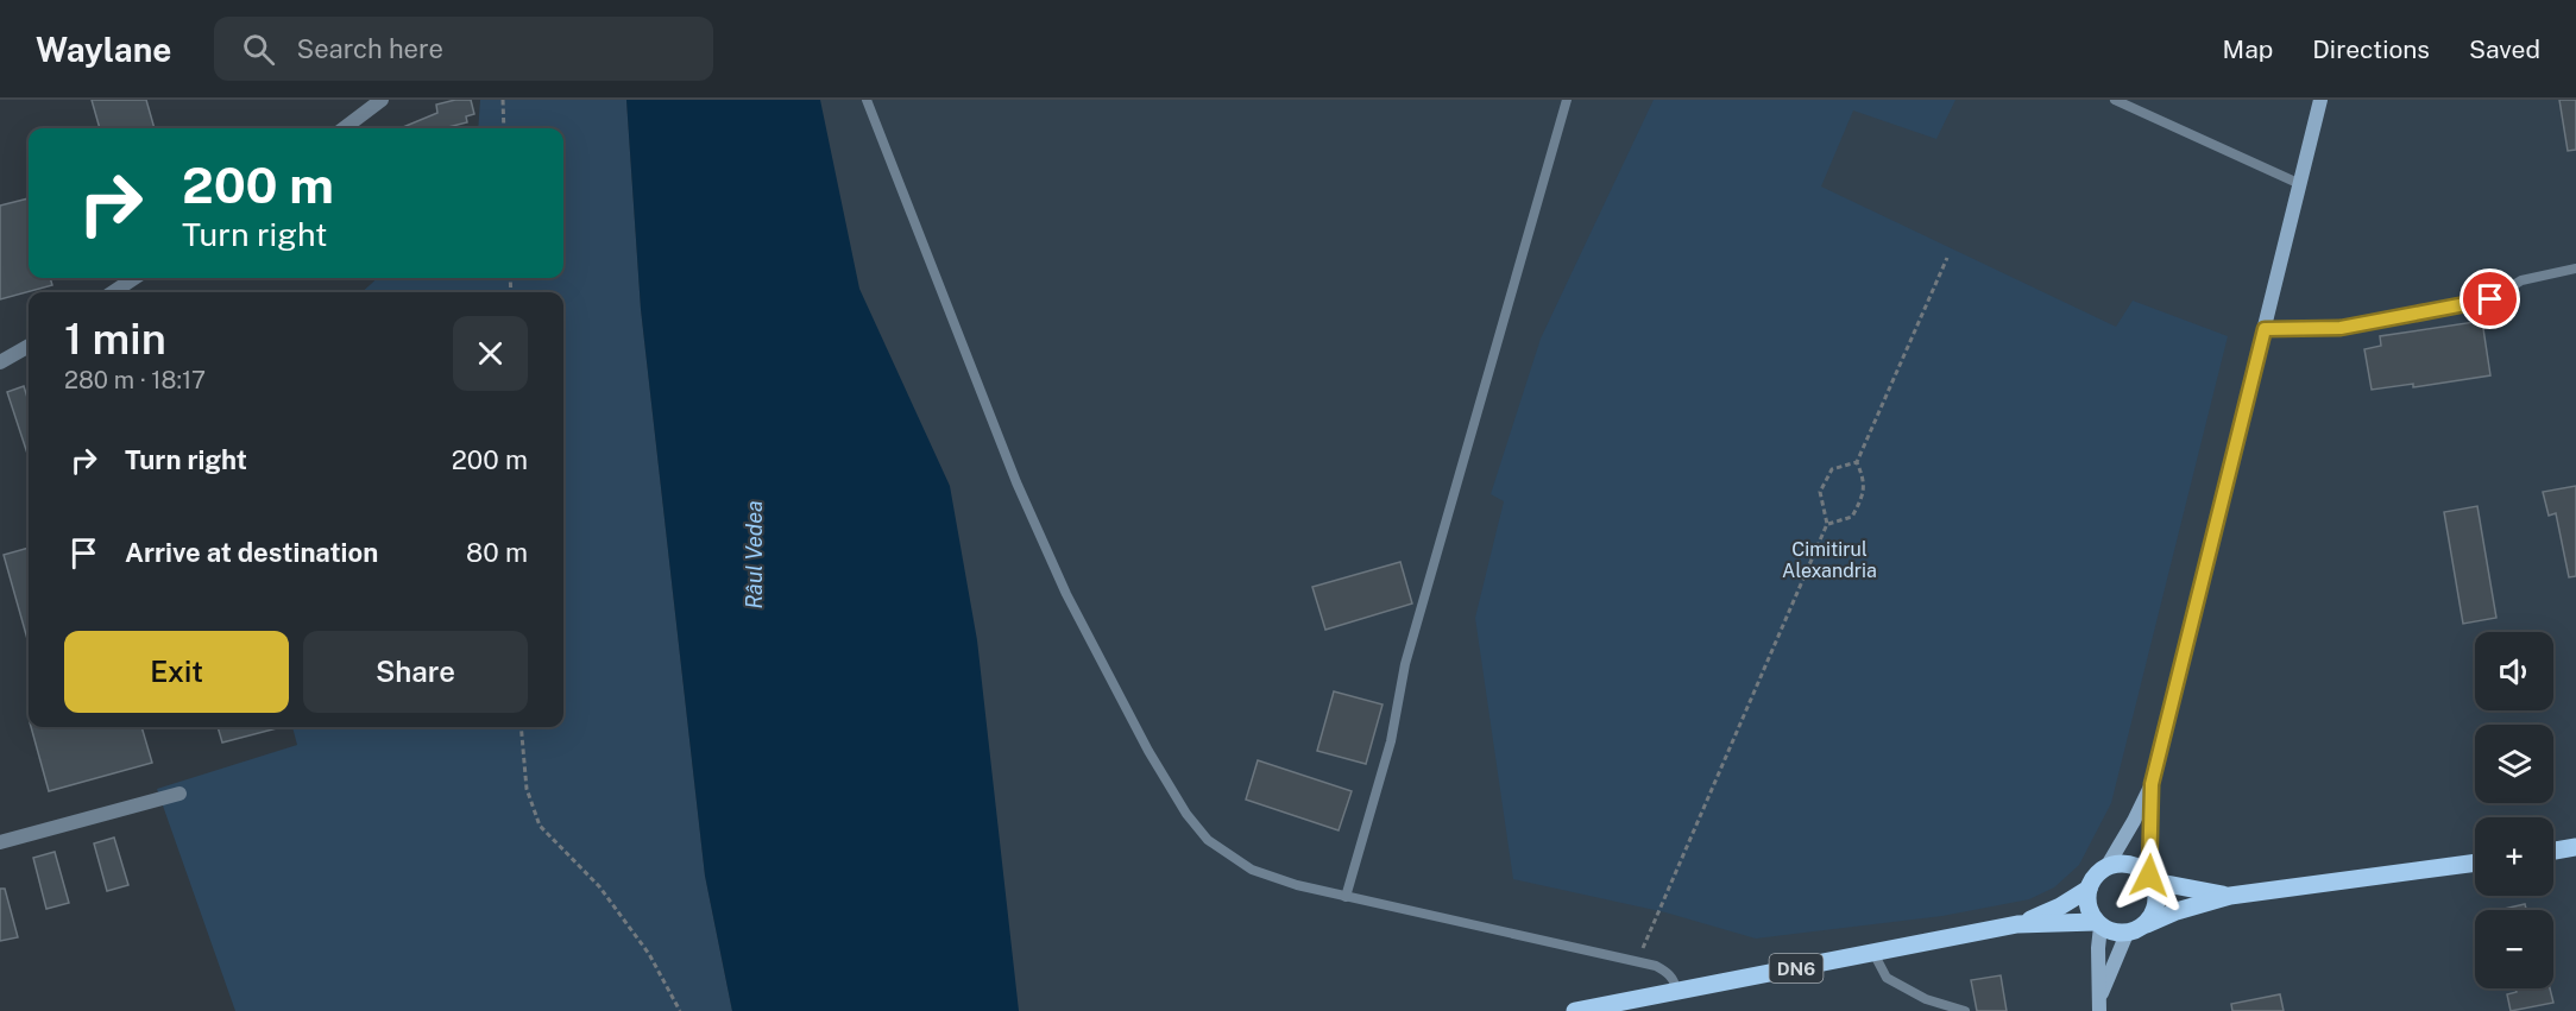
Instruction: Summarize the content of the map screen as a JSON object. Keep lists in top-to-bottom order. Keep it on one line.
{"streets":{"main road":["DN6"]},"water":["Râul Vedea"],"parks":["Cimitirul Alexandria"],"page":{"header":"Waylane","search":"Search here","nav":["Map","Directions","Saved"],"turn":["200 m","Turn right"],"heading":["1 min","280 m · 18:17"],"list":[{"name":"Turn right","value":"200 m"},{"name":"Arrive at destination","value":"80 m"}],"buttons":["Exit","Share"],"map_buttons":["+","−"]}}
